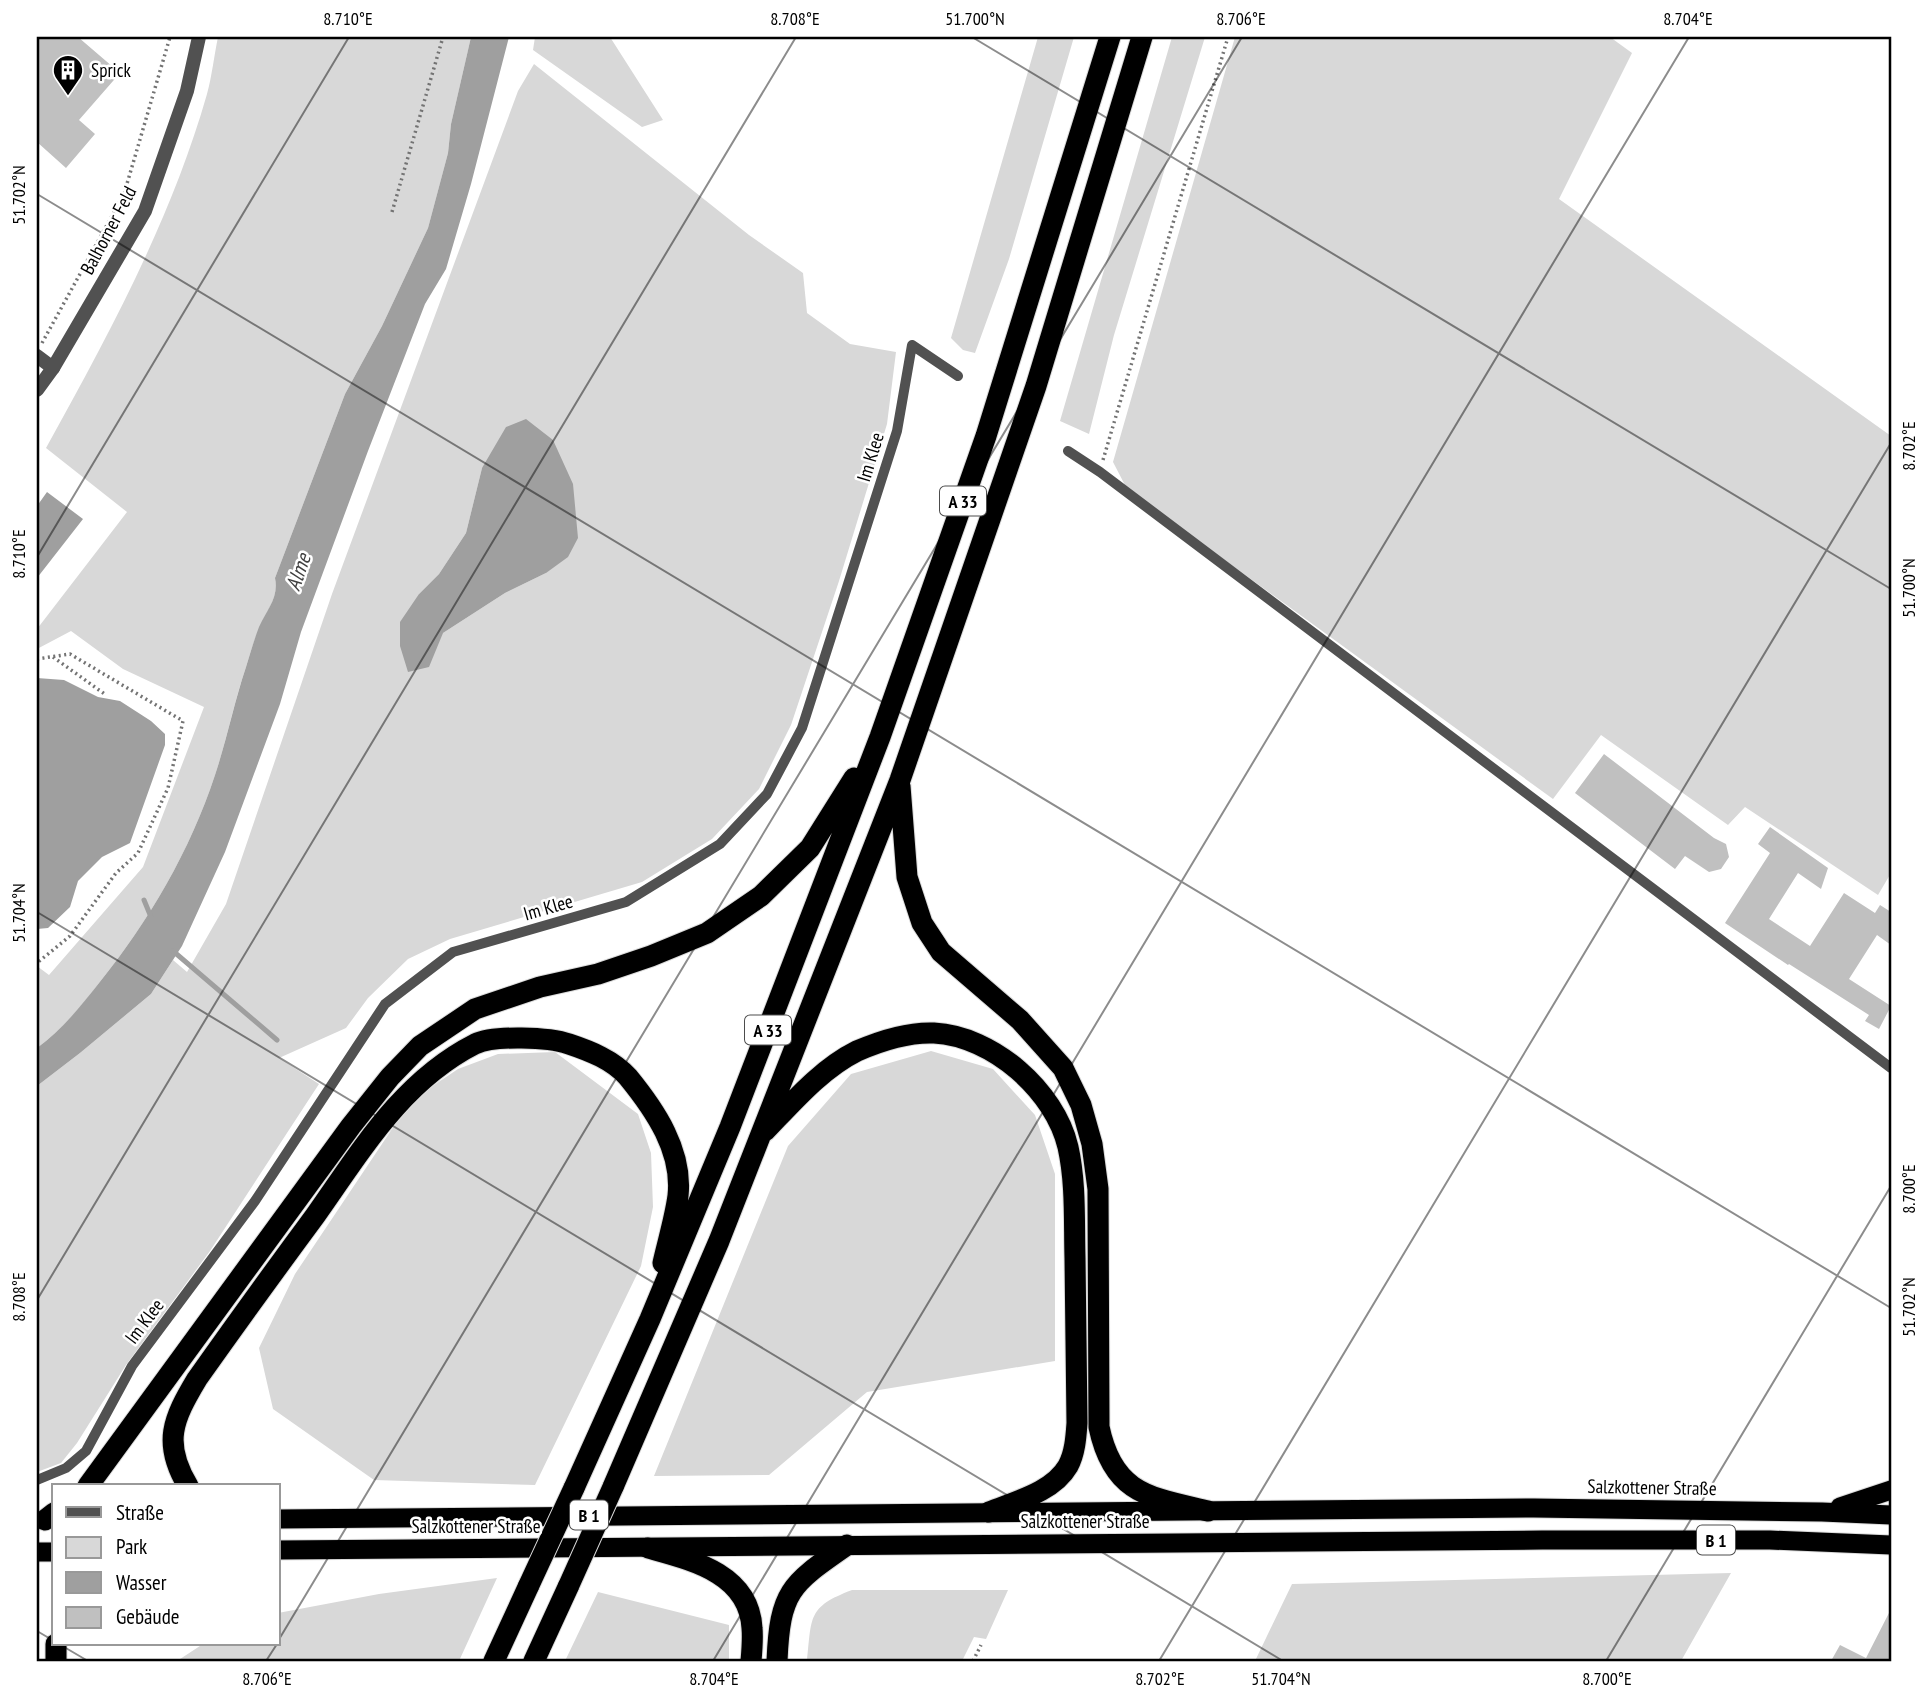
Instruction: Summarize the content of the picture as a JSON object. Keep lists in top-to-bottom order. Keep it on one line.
{"streets":{"highway":["A 33","Salzkottener Straße","B 1"],"street":["Balhorner Feld"],"lane":["Im Klee"]},"water":["Alme"],"places":{"building":["Sprick"]},"legend":["Straße","Park","Wasser","Gebäude"],"coordinates":["8.710°E","8.708°E","51.700°N","8.706°E","8.704°E","51.702°N","8.702°E","51.704°N","8.700°E"]}
